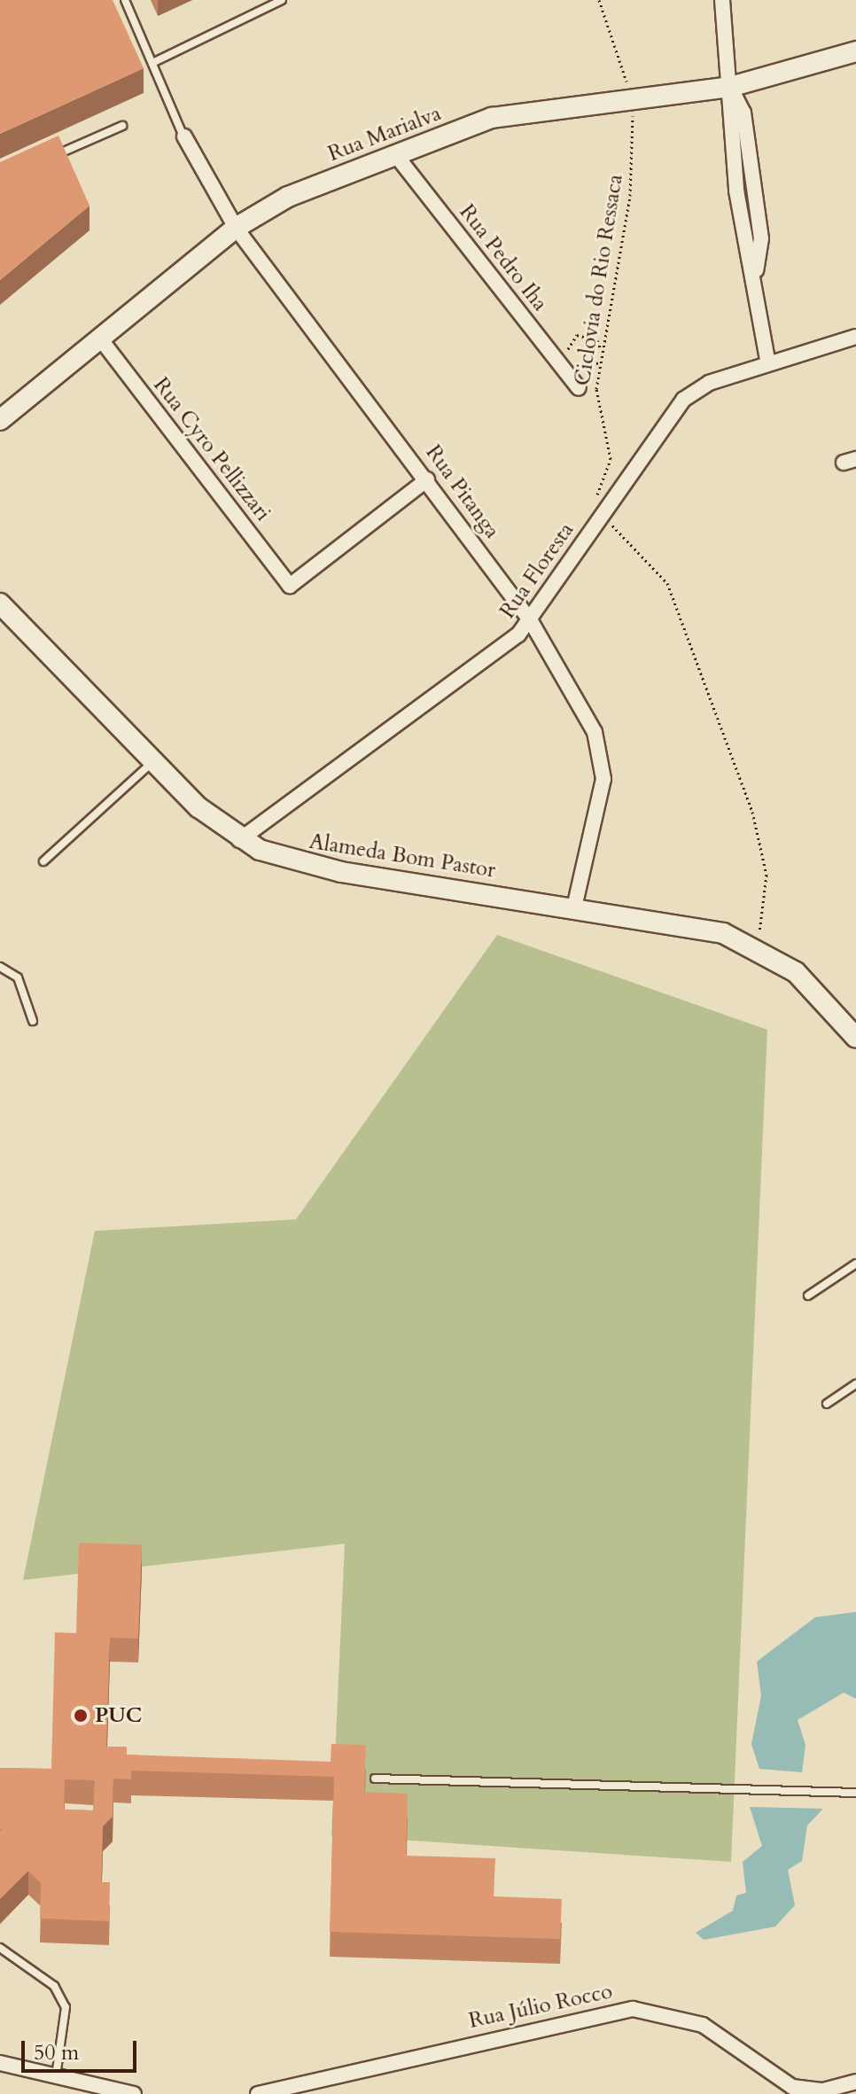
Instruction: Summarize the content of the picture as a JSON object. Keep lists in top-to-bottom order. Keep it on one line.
{"streets":{"main road":["Rua Marialva","Alameda Bom Pastor"],"street":["Rua Pedro Iha","Rua Cyro Pellizzari","Rua Pitanga","Rua Floresta","Rua Júlio Rocco"],"path":["Ciclovia do Rio Ressaca"]},"crossings":[["Rua Marialva","Rua Pedro Iha"],["Rua Marialva","Ciclovia do Rio Ressaca"],["Rua Marialva","Rua Cyro Pellizzari"],["Rua Marialva","Rua Pitanga"],["Ciclovia do Rio Ressaca","Rua Floresta"],["Rua Cyro Pellizzari","Rua Pitanga"],["Rua Pitanga","Rua Floresta"],["Rua Pitanga","Alameda Bom Pastor"],["Rua Floresta","Alameda Bom Pastor"]],"places":["PUC"],"scale_bar":"50 m"}
